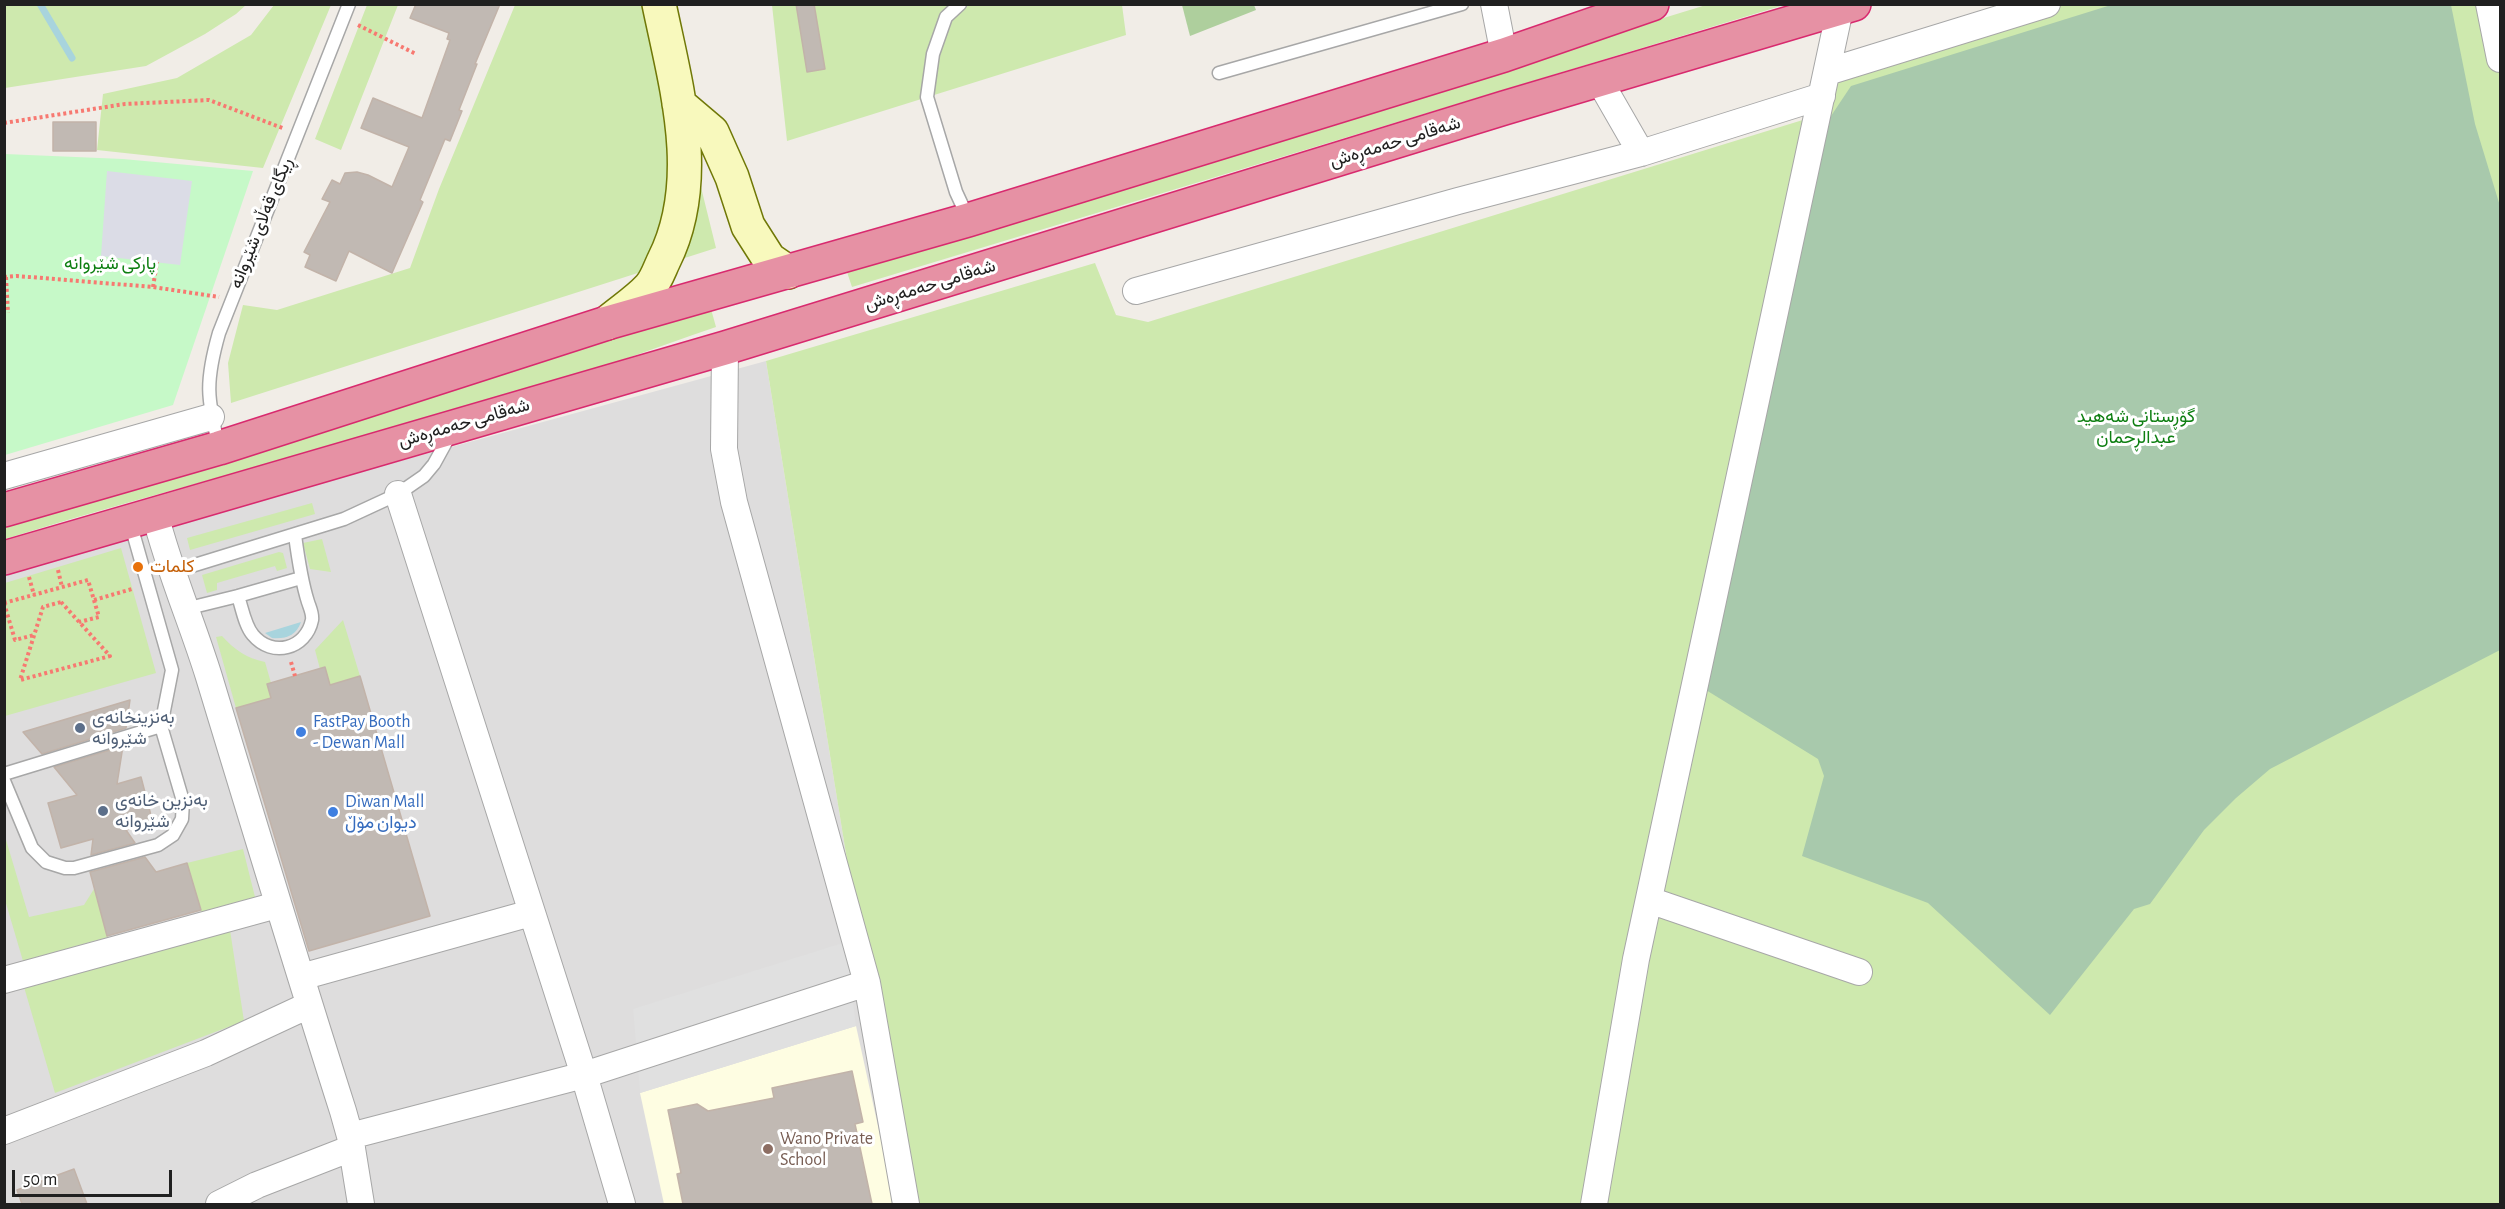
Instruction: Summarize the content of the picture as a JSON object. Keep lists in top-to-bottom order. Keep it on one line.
{"streets":{"highway":["شەقامی حەمەڕەش"],"lane":["ڕیگای قەڵای شێروانە"]},"parks":["پارکی شێروانە","گۆڕستانی شەهید عبدالڕحمان"],"places":["كلمات","بەنزینخانەی شێروانە","FastPay Booth - Dewan Mall","بەنزین خانەی شێروانە","Diwan Mall دیوان مۆڵ","Wano Private School"],"scale_bar":"50 m"}
